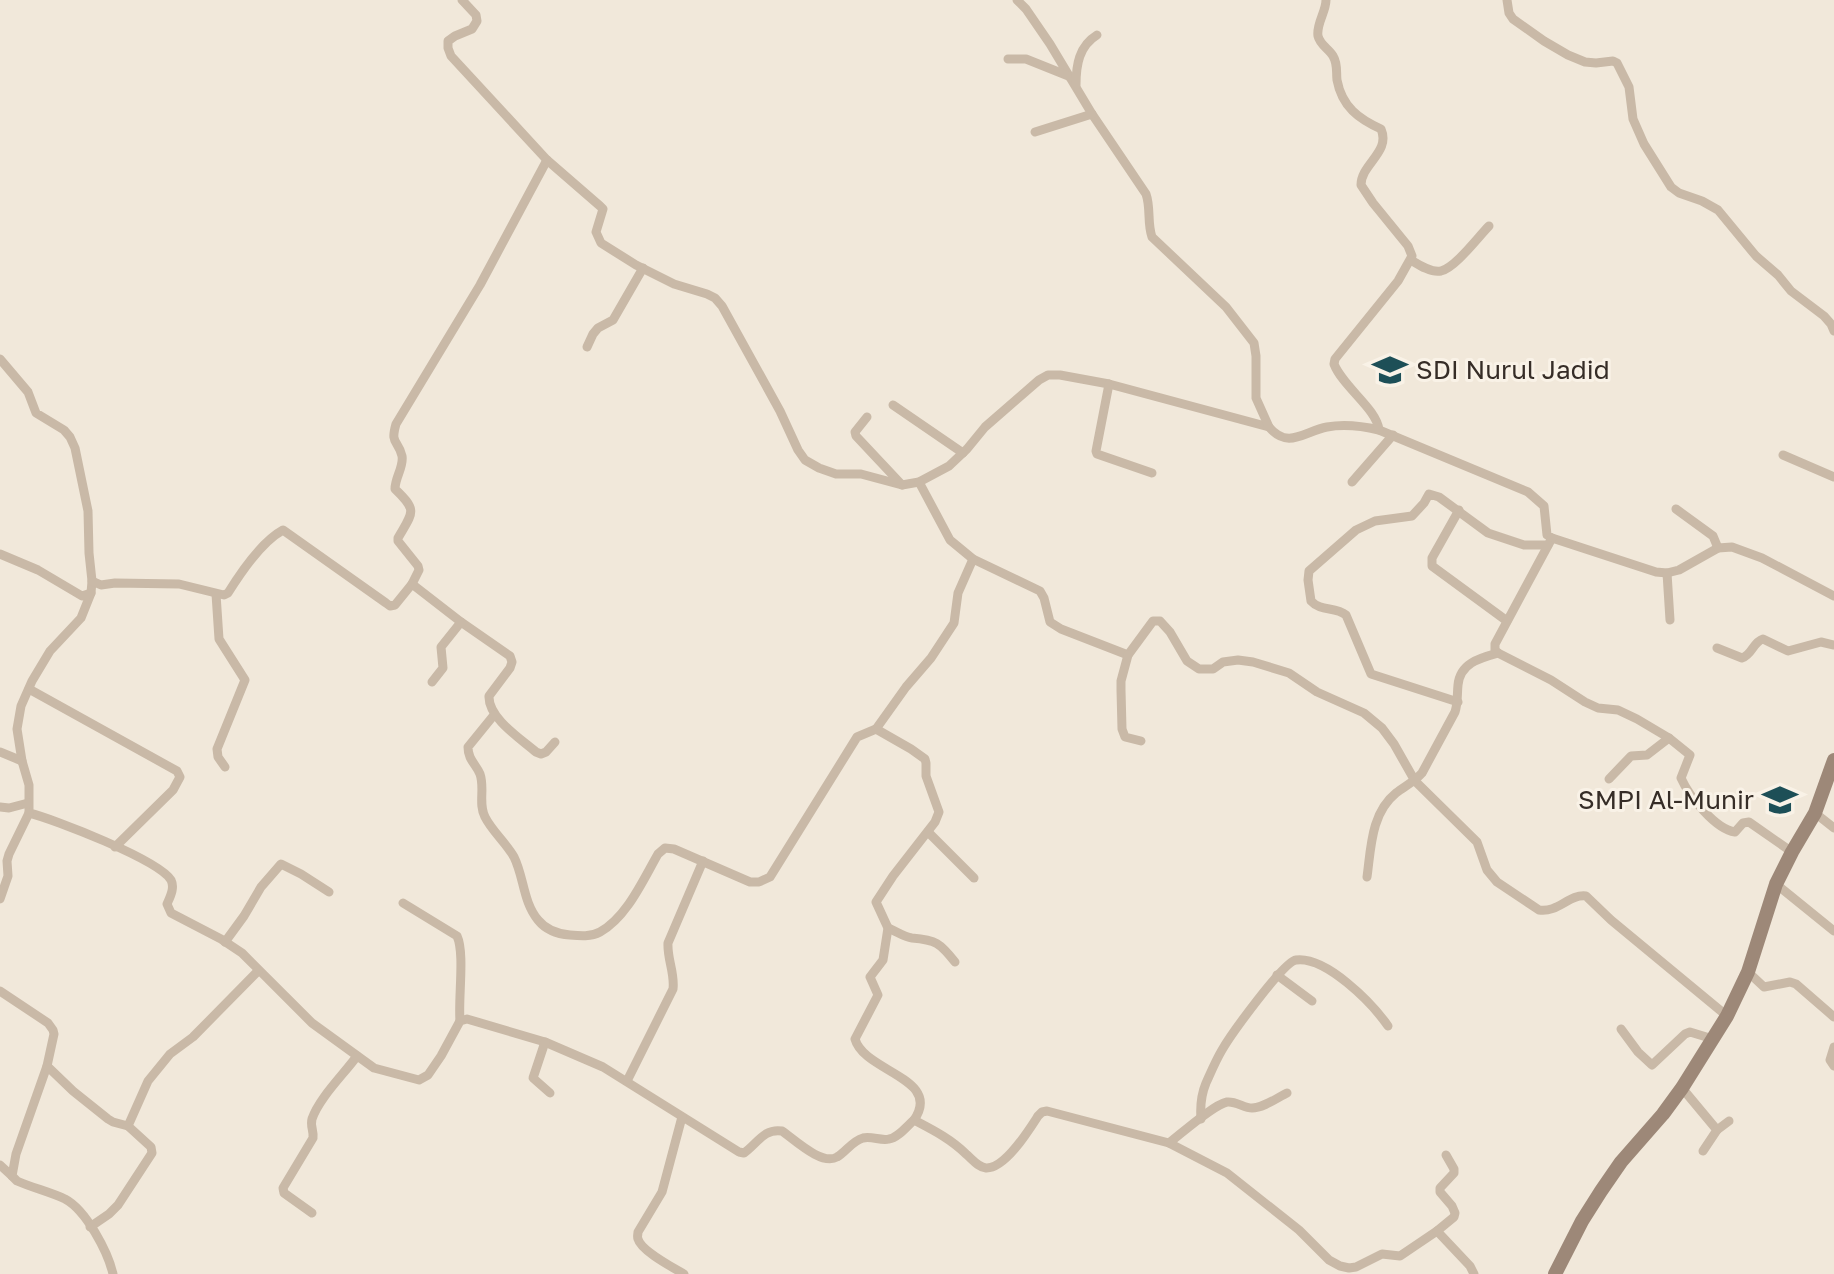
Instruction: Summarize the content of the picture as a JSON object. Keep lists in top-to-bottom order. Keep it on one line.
{"places":{"school or university":["SDI Nurul Jadid","SMPI Al-Munir"]}}
